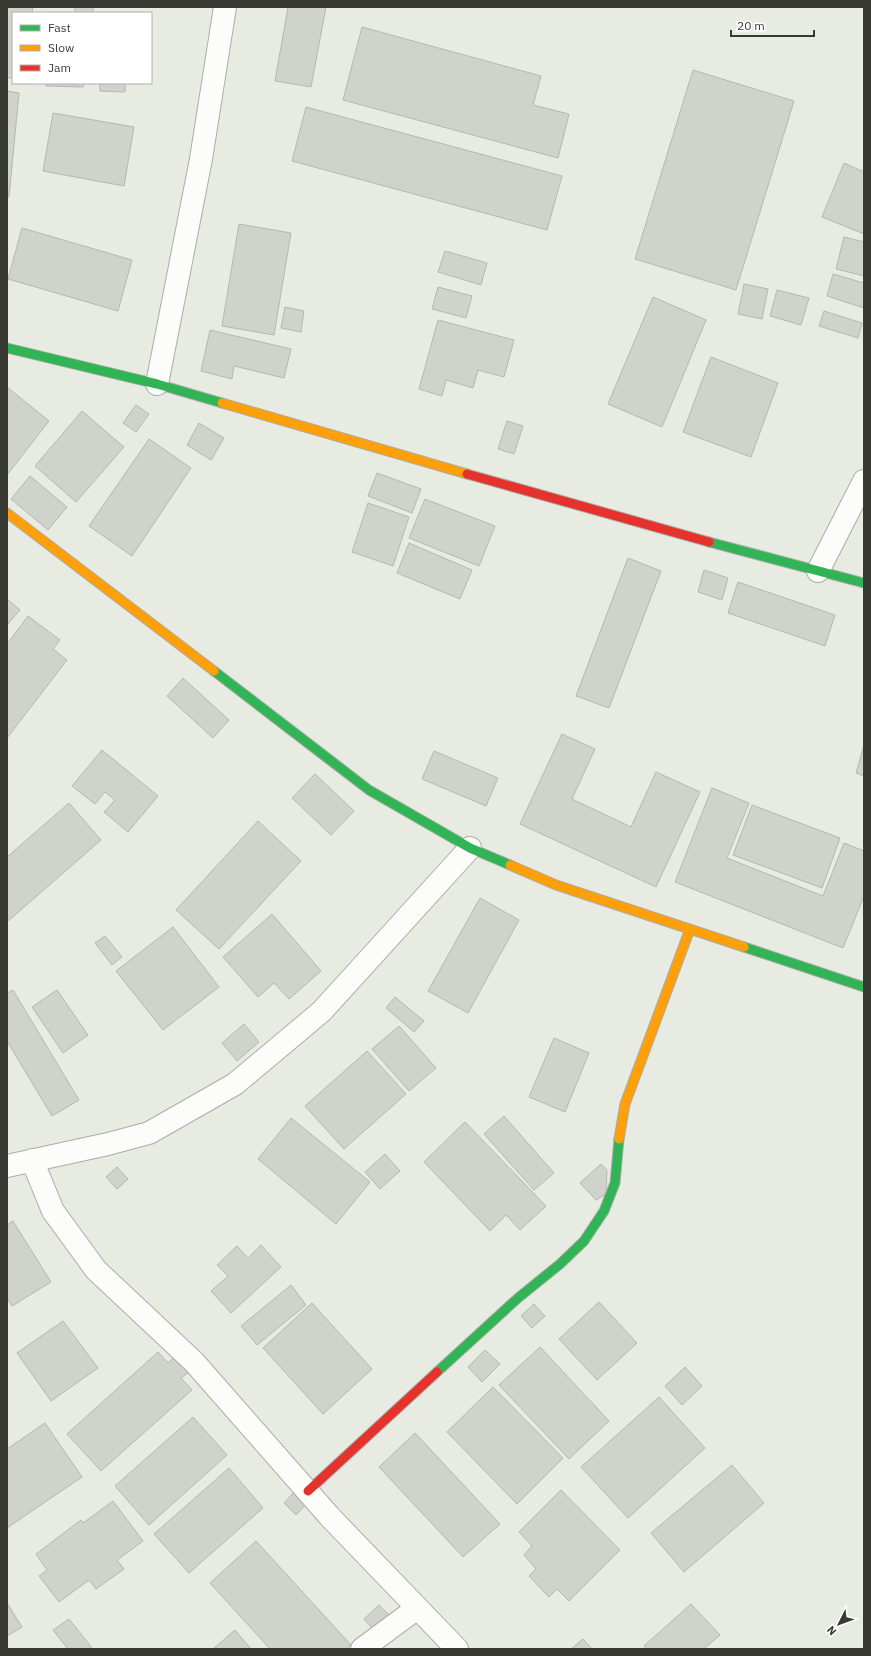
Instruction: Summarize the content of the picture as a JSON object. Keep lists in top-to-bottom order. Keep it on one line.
{"legend":["Fast","Slow","Jam"],"scale_bar":"20 m","north":"bottom left"}
